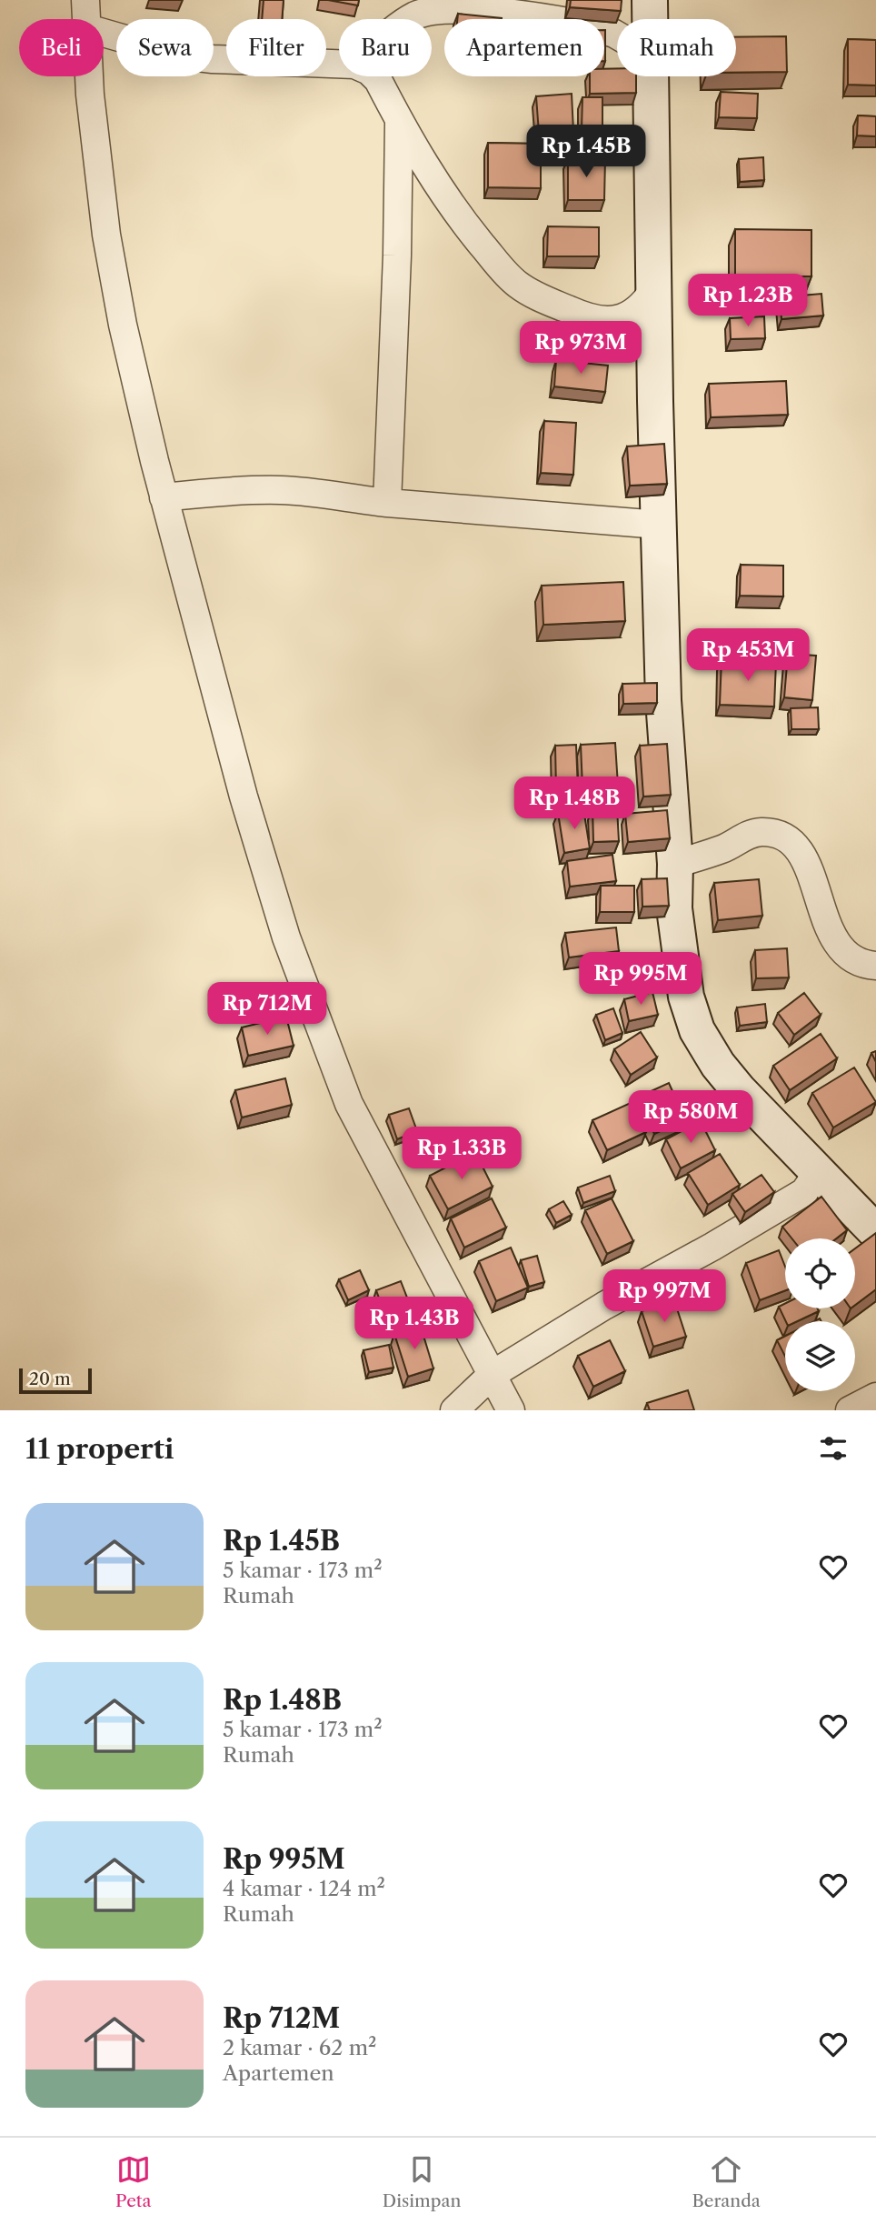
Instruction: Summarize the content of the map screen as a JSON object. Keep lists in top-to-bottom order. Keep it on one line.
{"scale_bar":"20 m","page":{"chip":["Beli","Sewa","Filter","Baru","Apartemen","Rumah"],"price":["Rp 1.45B","Rp 1.23B","Rp 973M","Rp 453M","Rp 1.48B","Rp 995M","Rp 712M","Rp 580M","Rp 1.33B","Rp 997M","Rp 1.43B"],"scale":"20 m","heading":"11 properti","list":[{"name":"Rp 1.45B","note":"5 kamar · 173 m² · Rumah"},{"name":"Rp 1.48B","note":"5 kamar · 173 m² · Rumah"},{"name":"Rp 995M","note":"4 kamar · 124 m² · Rumah"},{"name":"Rp 712M","note":"2 kamar · 62 m² · Apartemen"}],"tabs":["Peta","Disimpan","Beranda"]}}
